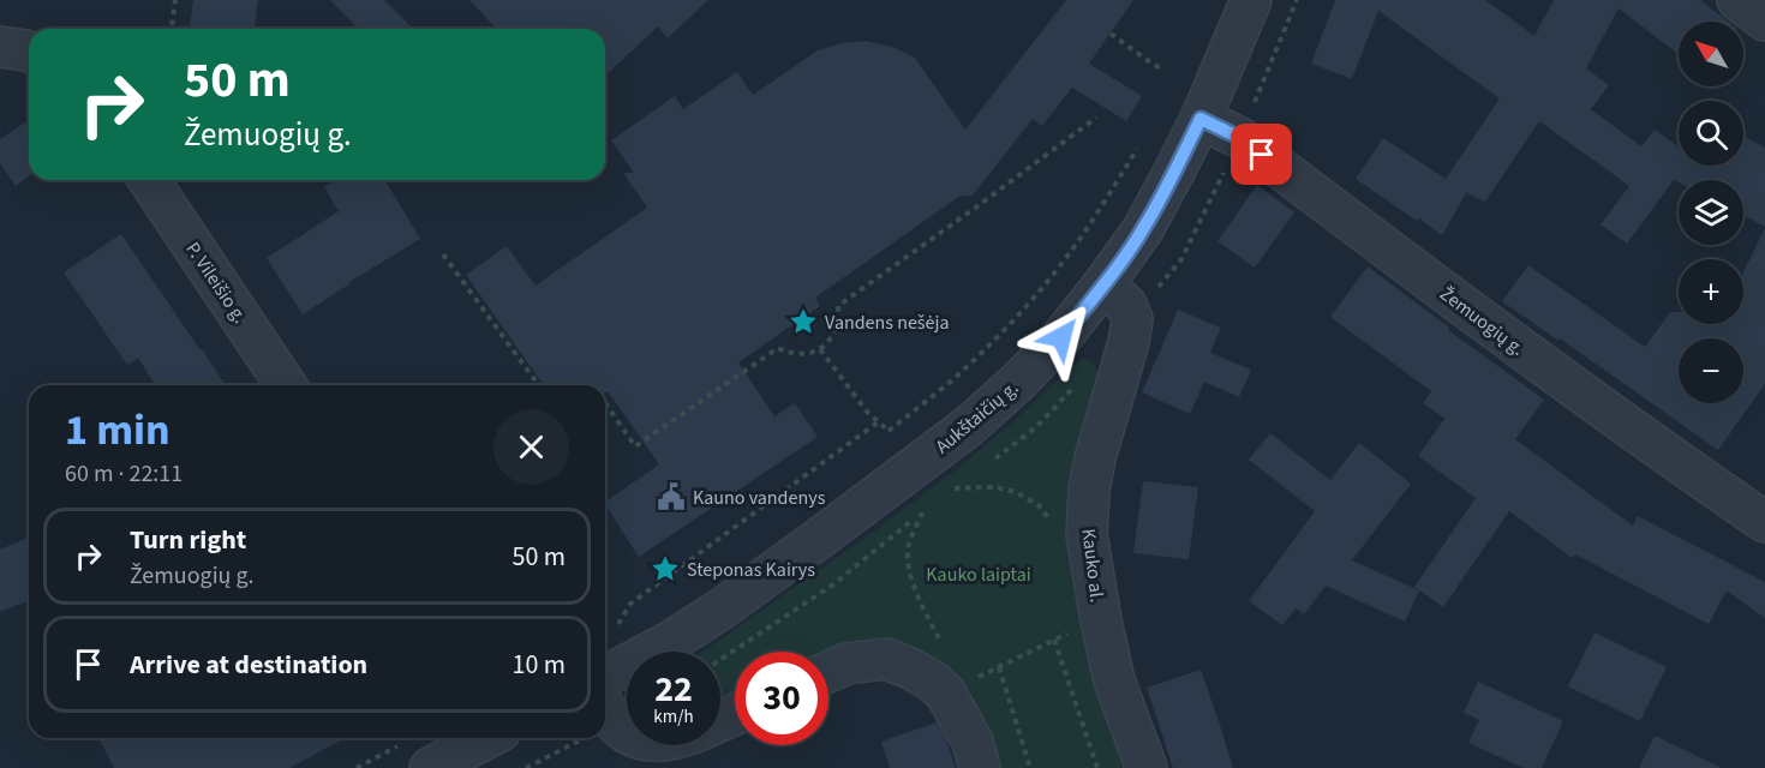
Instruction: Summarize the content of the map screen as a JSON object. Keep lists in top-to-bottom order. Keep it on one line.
{"streets":{"street":["P. Vileišio g.","Žemuogių g.","Aukštaičių g.","Kauko al."]},"crossings":[["Žemuogių g.","Aukštaičių g."],["Aukštaičių g.","Kauko al."]],"parks":["Kauko laiptai"],"places":{"place":["Vandens nešėja","Steponas Kairys"],"public building":["Kauno vandenys"]},"north":"top left","page":{"map_buttons":["+","−"],"turn":["50 m","Žemuogių g."],"heading":["1 min","60 m · 22:11"],"list":[{"name":"Turn right","note":"Žemuogių g.","value":"50 m"},{"name":"Arrive at destination","value":"10 m"}],"speed":"22 km/h","limit":"30"}}
